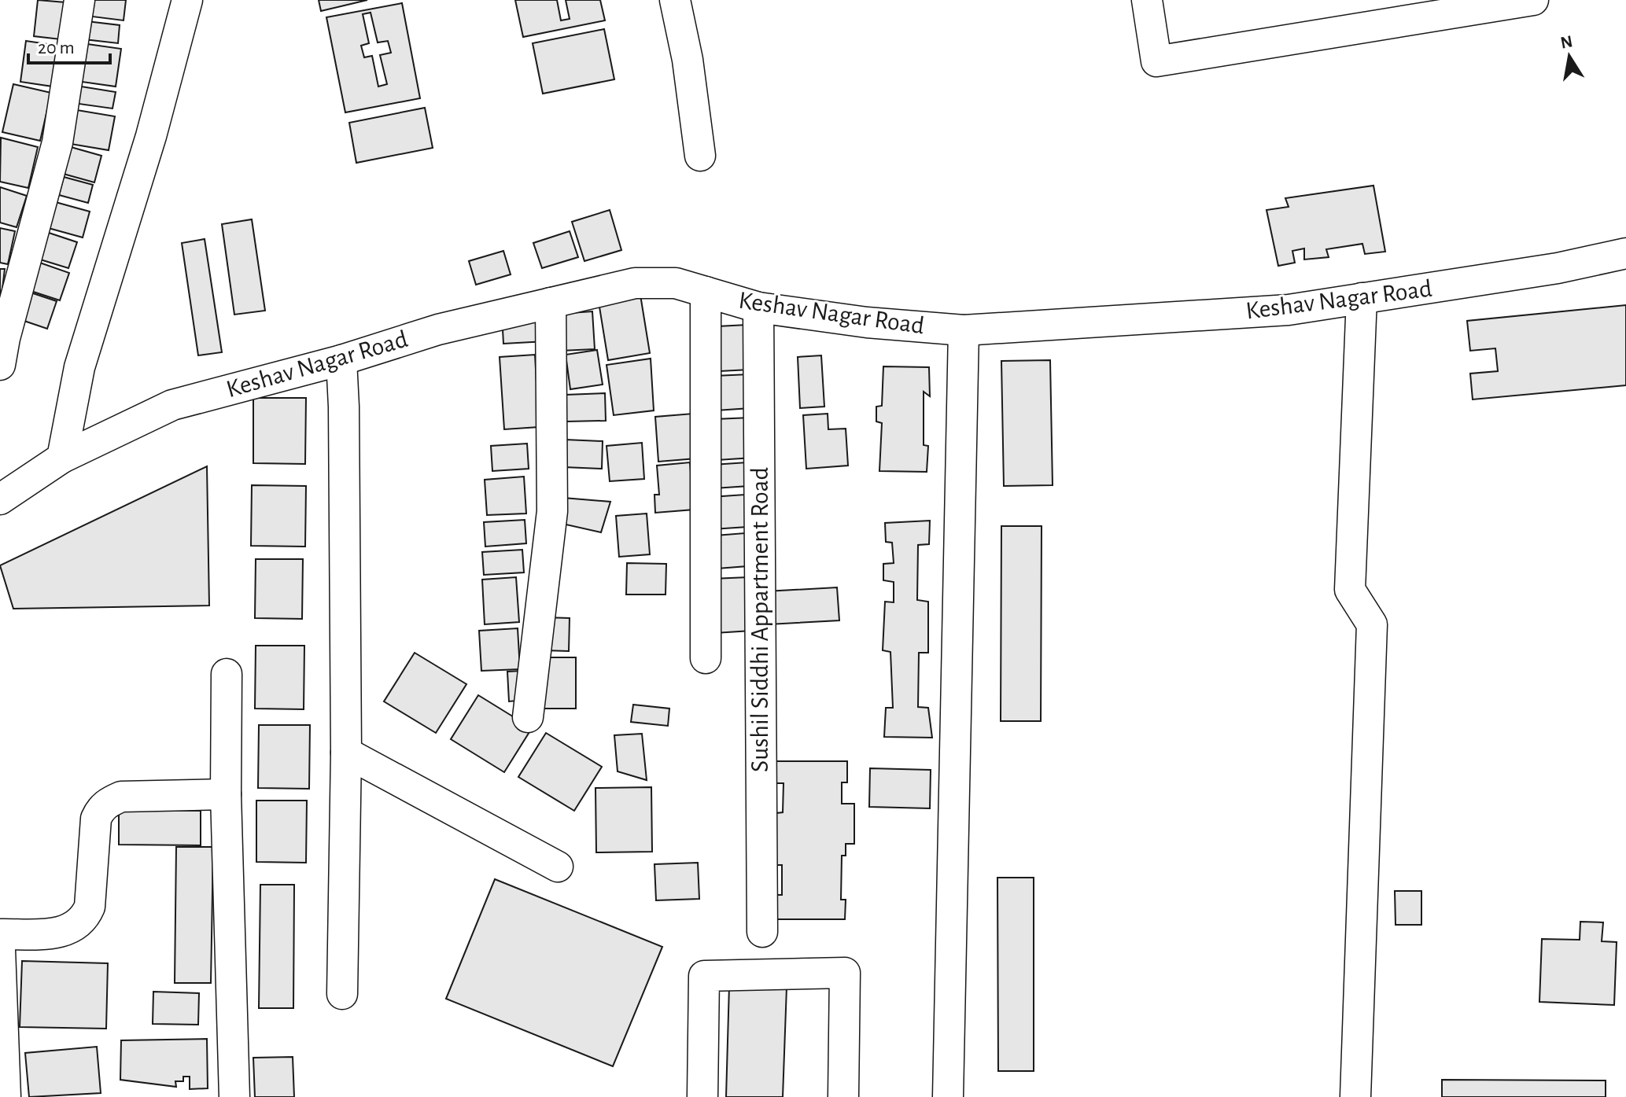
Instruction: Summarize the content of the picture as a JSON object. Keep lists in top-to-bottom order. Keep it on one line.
{"streets":{"street":["Keshav Nagar Road","Sushil Siddhi Appartment Road"]},"crossings":[["Keshav Nagar Road","Sushil Siddhi Appartment Road"]],"scale_bar":"20 m","north":"top"}
